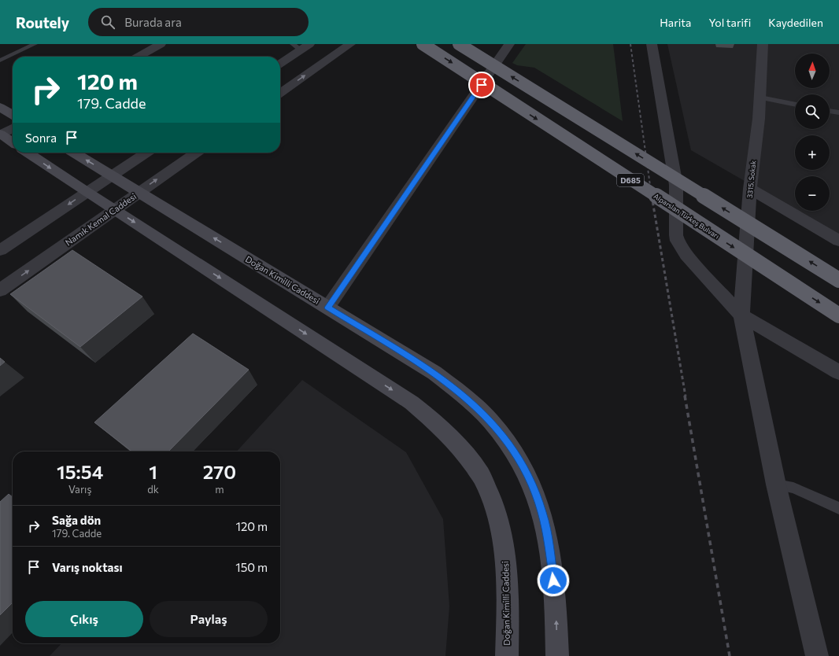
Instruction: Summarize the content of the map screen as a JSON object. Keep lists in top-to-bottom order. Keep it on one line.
{"streets":{"highway":["D685","Alparslan Türkeş Bulvarı"],"main road":["Doğan Kimilli Caddesi"],"street":["3315. Sokak","Namık Kemal Caddesi"]},"crossings":[["Namık Kemal Caddesi","Doğan Kimilli Caddesi"]],"north":"top","page":{"header":"Routely","search":"Burada ara","nav":["Harita","Yol tarifi","Kaydedilen"],"map_buttons":["+","−"],"turn":["120 m","179. Cadde"],"then":"Sonra","eta":["15:54","Varış","1","dk","270","m"],"list":[{"name":"Sağa dön","note":"179. Cadde","value":"120 m"},{"name":"Varış noktası","value":"150 m"}],"buttons":["Çıkış","Paylaş"]}}
